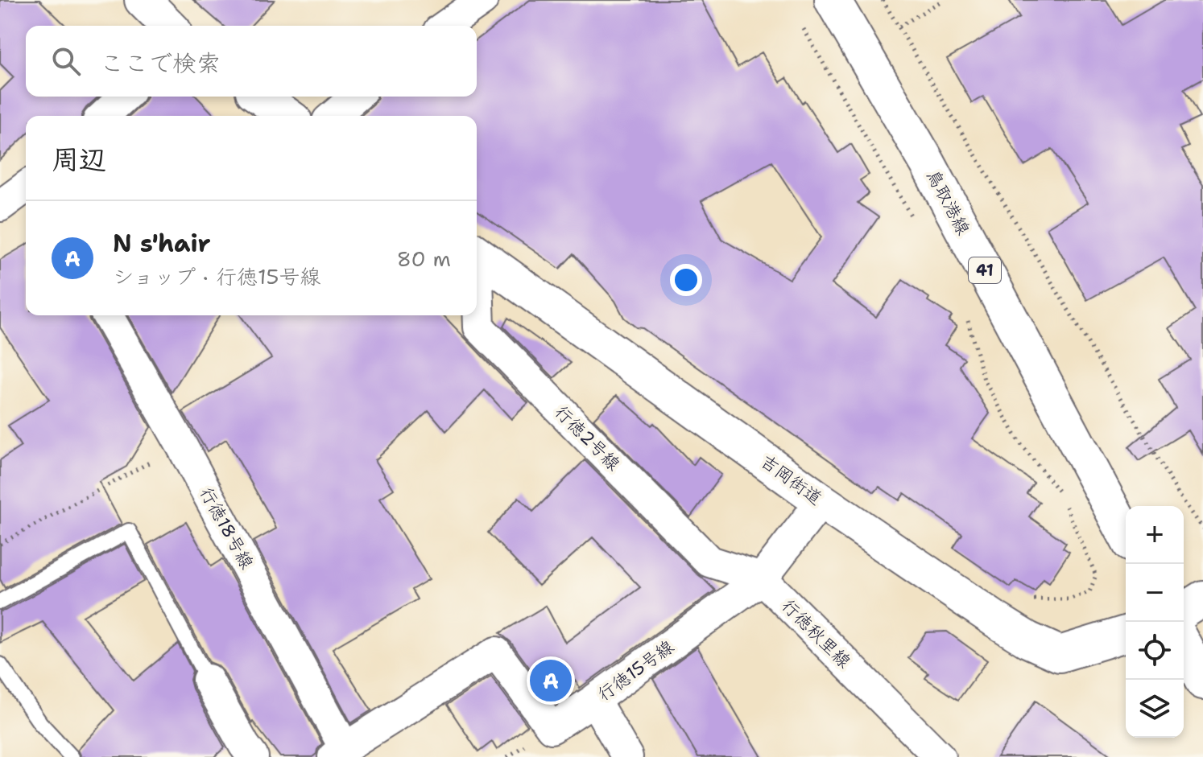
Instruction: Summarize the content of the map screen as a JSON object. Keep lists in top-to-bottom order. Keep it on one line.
{"streets":{"street":["鳥取港線","41","行徳2号線","吉岡街道","行徳18号線","行徳秋里線","行徳15号線"]},"crossings":[["行徳2号線","行徳秋里線"],["行徳2号線","行徳15号線"],["行徳18号線","行徳15号線"],["行徳秋里線","行徳15号線"]],"page":{"search":"ここで検索","heading":"周辺","list":[{"mark":"A","name":"N s'hair","note":"ショップ · 行徳15号線","value":"80 m"}],"map_buttons":["+","−"],"pins":"A"}}
